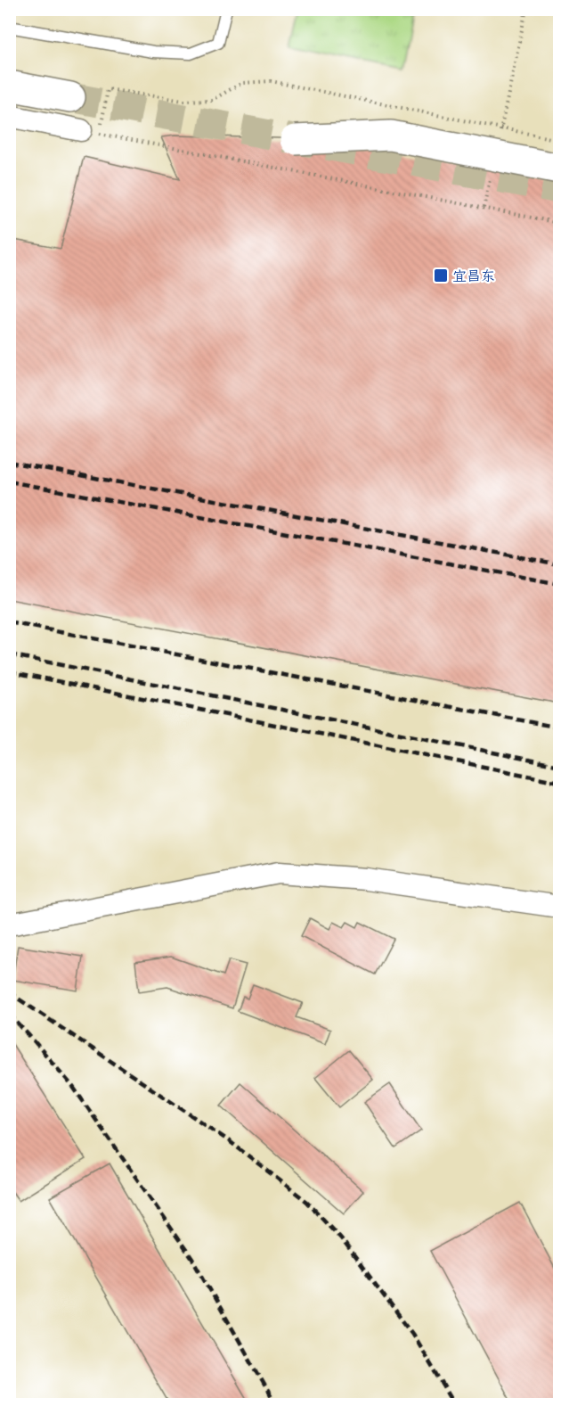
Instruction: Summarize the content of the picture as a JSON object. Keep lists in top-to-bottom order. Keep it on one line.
{"places":{"transit":["宜昌东"]}}
